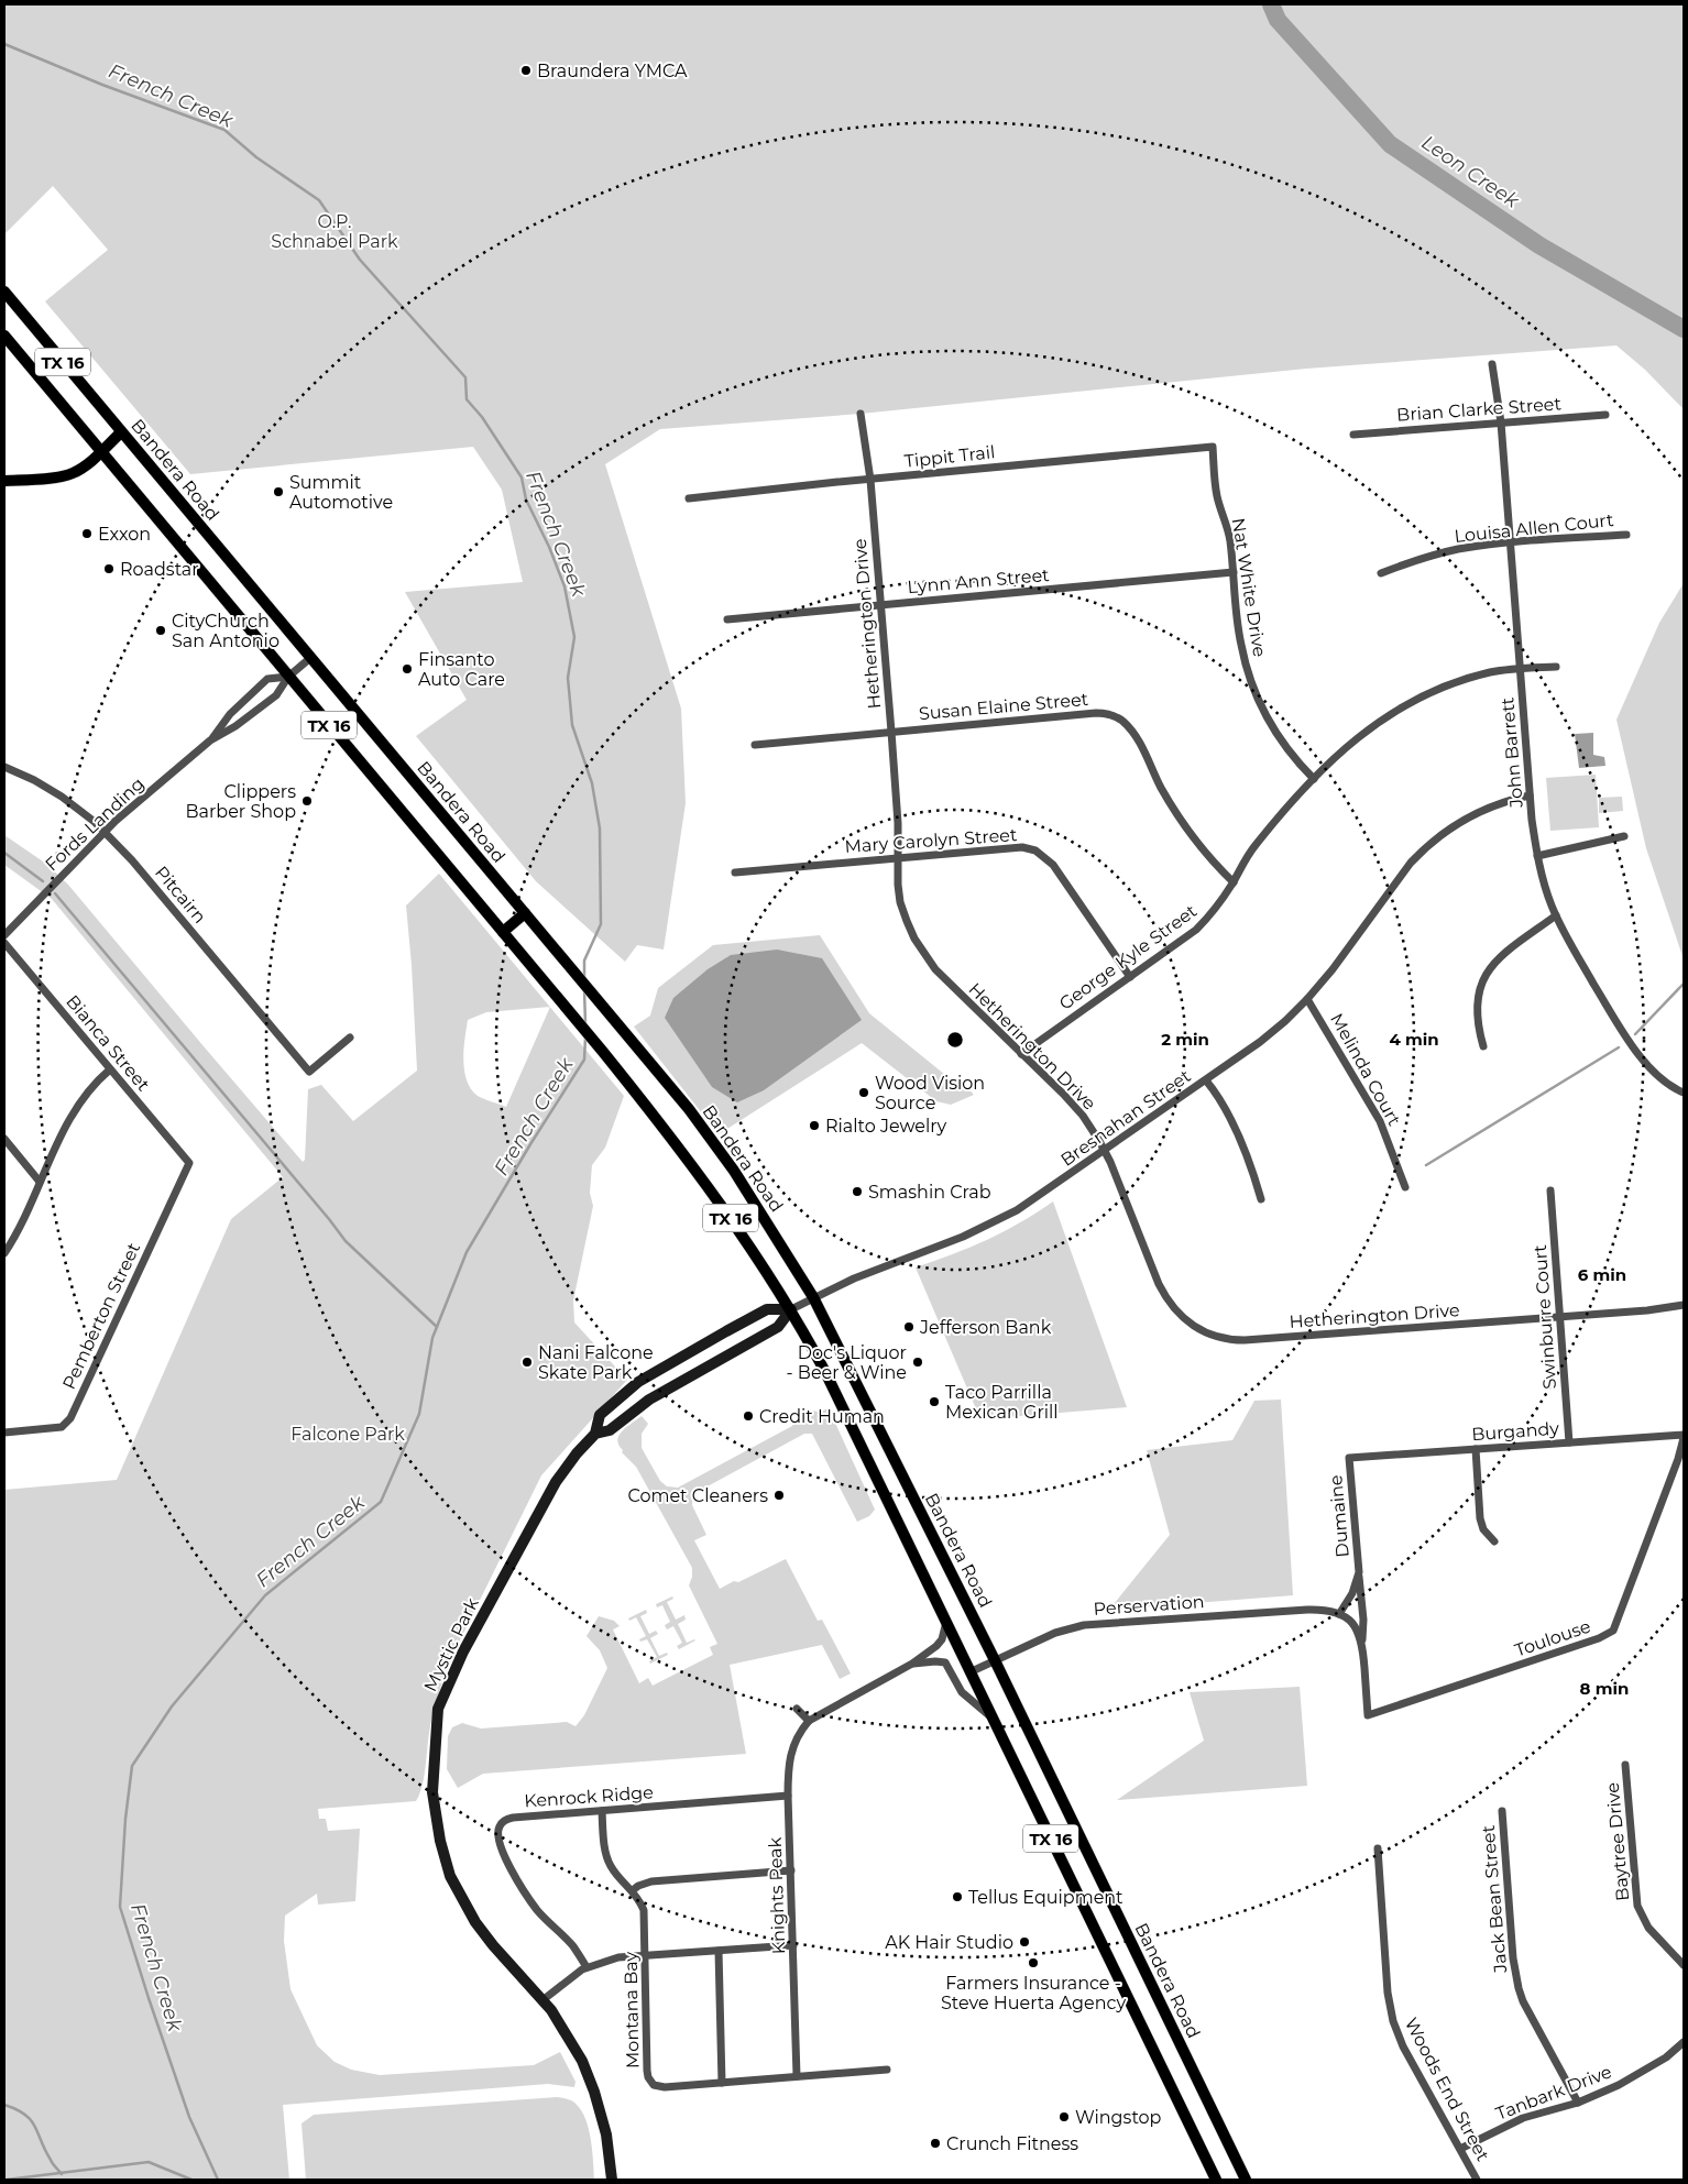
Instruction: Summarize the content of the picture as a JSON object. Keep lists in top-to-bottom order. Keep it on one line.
{"streets":{"main road":["TX 16","Bandera Road"],"street":["Brian Clarke Street","Tippit Trail","Louisa Allen Court","Lynn Ann Street","Nat White Drive","Hetherington Drive","Susan Elaine Street","John Barrett","Fords Landing","Mary Carolyn Street","Pitcairn","George Kyle Street","Bianca Street","Melinda Court","Bresnahan Street","Pemberton Street","Swinburre Court","Burgandy","Dumaine","Perservation","Toulouse","Mystic Park","Kenrock Ridge","Baytree Drive","Knights Peak","Jack Bean Street","Montana Bay","Woods End Street","Tanbark Drive"]},"crossings":[["TX 16","Fords Landing"],["TX 16","Bresnahan Street"],["TX 16","Perservation"],["TX 16","Mystic Park"],["TX 16","Knights Peak"],["Brian Clarke Street","John Barrett"],["Tippit Trail","Nat White Drive"],["Tippit Trail","Hetherington Drive"],["Bandera Road","Fords Landing"],["Bandera Road","Bresnahan Street"],["Bandera Road","Perservation"],["Louisa Allen Court","John Barrett"],["Lynn Ann Street","Nat White Drive"],["Lynn Ann Street","Hetherington Drive"],["Nat White Drive","George Kyle Street"],["Hetherington Drive","Susan Elaine Street"],["Hetherington Drive","Mary Carolyn Street"],["Hetherington Drive","George Kyle Street"],["Hetherington Drive","Bresnahan Street"],["Hetherington Drive","Swinburre Court"],["Susan Elaine Street","George Kyle Street"],["John Barrett","George Kyle Street"],["John Barrett","Bresnahan Street"],["Fords Landing","Pitcairn"],["Mary Carolyn Street","George Kyle Street"],["Bianca Street","Pemberton Street"],["Melinda Court","Bresnahan Street"],["Bresnahan Street","Mystic Park"],["Swinburre Court","Burgandy"],["Burgandy","Dumaine"],["Burgandy","Toulouse"],["Dumaine","Perservation"],["Dumaine","Toulouse"],["Kenrock Ridge","Knights Peak"],["Kenrock Ridge","Montana Bay"],["Knights Peak","Montana Bay"],["Jack Bean Street","Tanbark Drive"],["Woods End Street","Tanbark Drive"]],"water":["French Creek","Leon Creek"],"parks":["O.P. Schnabel Park","Falcone Park"],"places":["Braundera YMCA","Summit Automotive","Exxon","Roadstar","CityChurch San Antonio","Finsanto Auto Care","Clippers Barber Shop","Wood Vision Source","Rialto Jewelry","Smashin Crab","Jefferson Bank","Nani Falcone Skate Park","Doc's Liquor - Beer & Wine","Taco Parrilla Mexican Grill","Credit Human","Comet Cleaners","Tellus Equipment","AK Hair Studio","Farmers Insurance - Steve Huerta Agency","Wingstop","Crunch Fitness"],"rings":["2 min","4 min","6 min","8 min"]}
